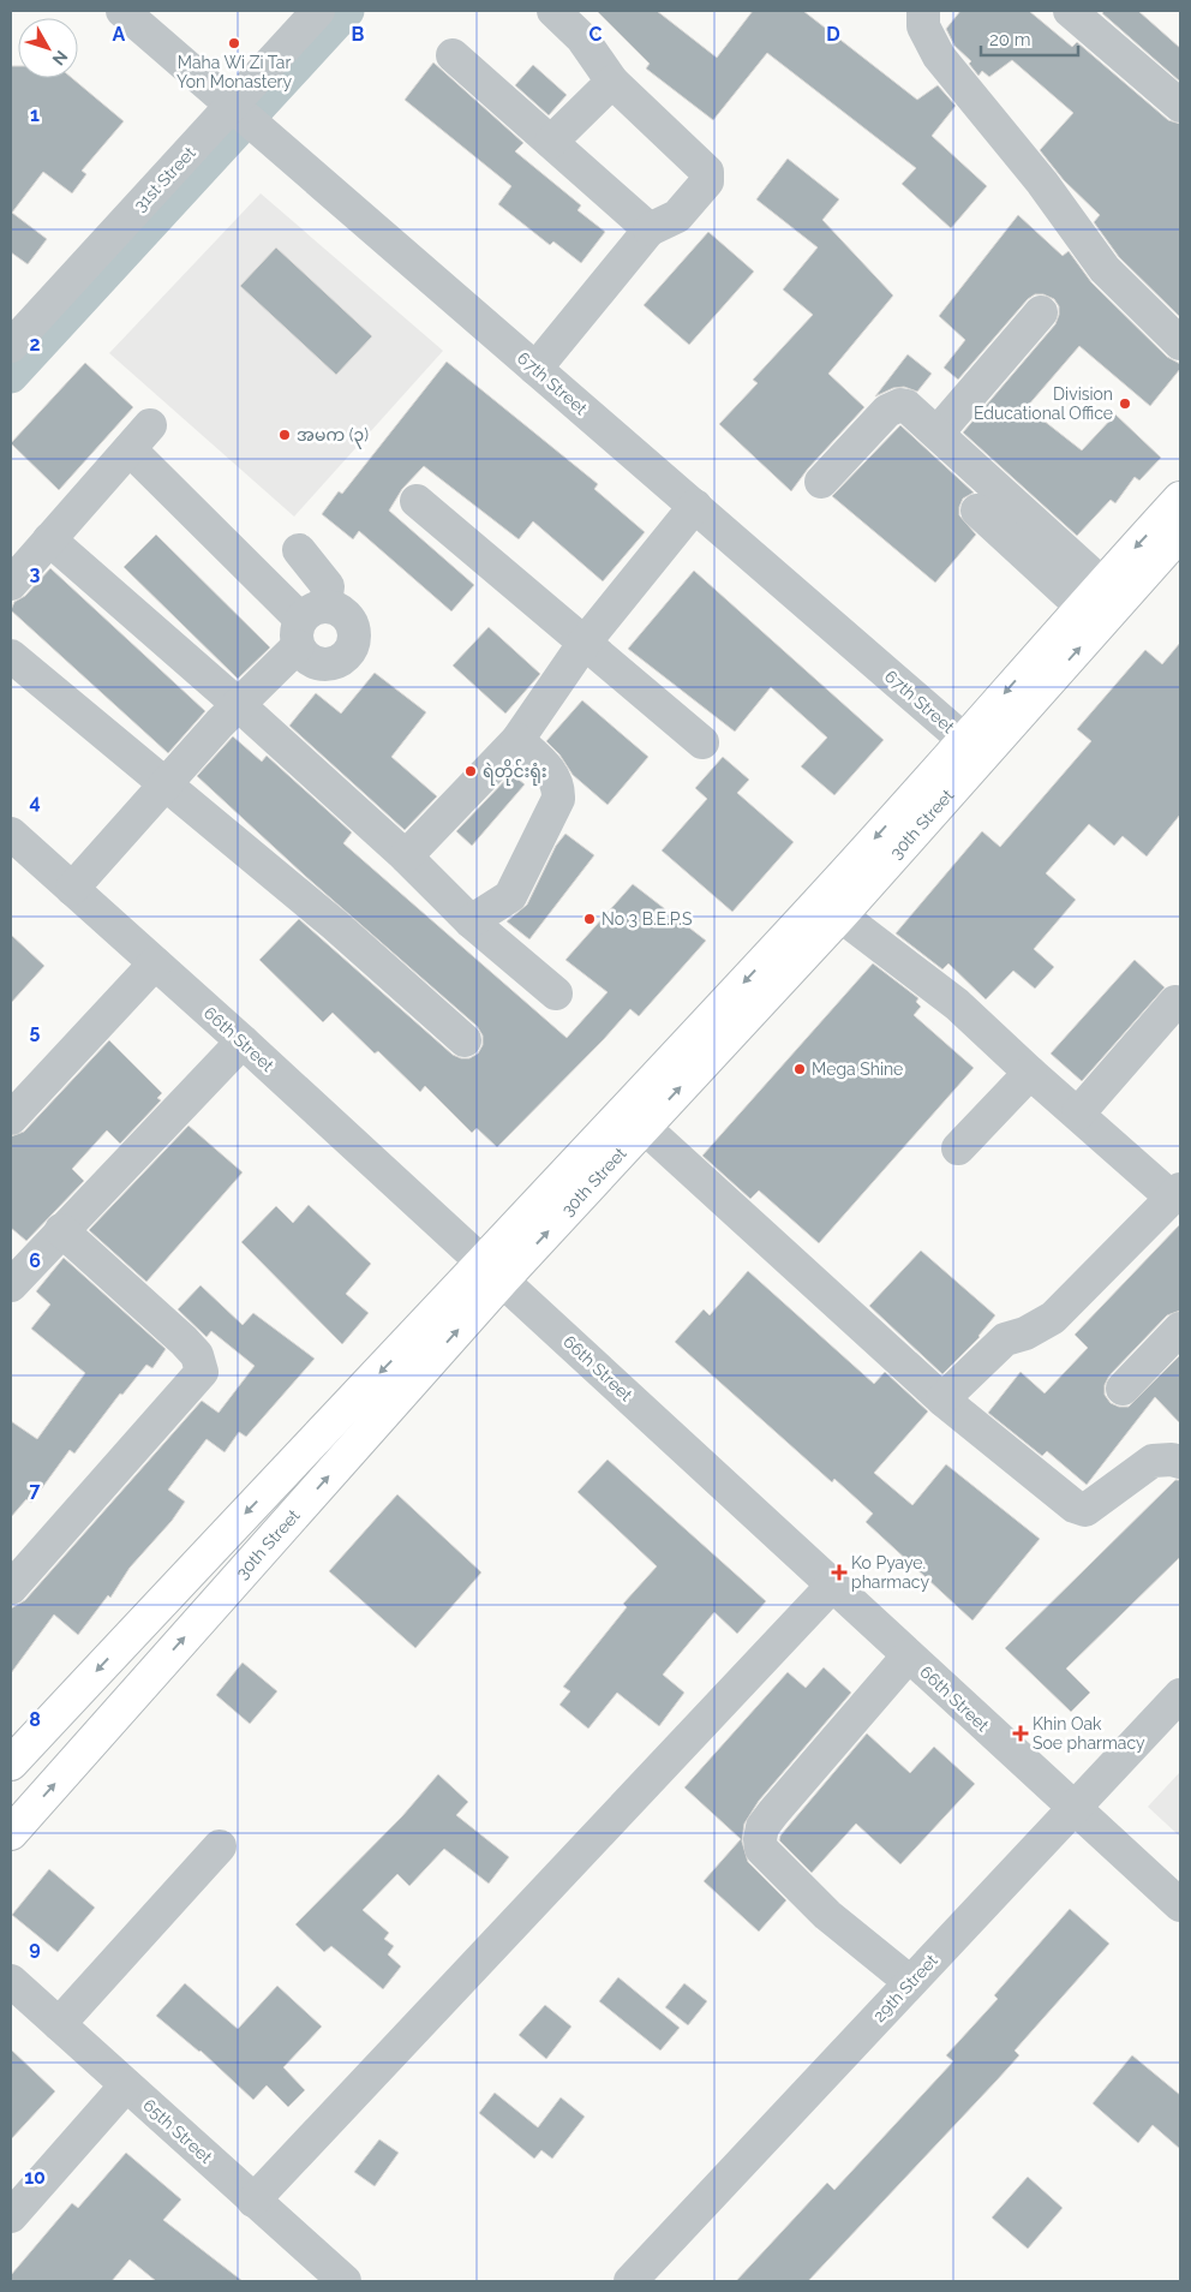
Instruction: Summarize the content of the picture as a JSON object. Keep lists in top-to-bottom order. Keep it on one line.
{"streets":{"main road":["30th Street"],"street":["31st Street","67th Street","66th Street","29th Street","65th Street"]},"crossings":[["31st Street","67th Street"],["67th Street","30th Street"],["30th Street","66th Street"],["66th Street","29th Street"]],"places":{"other":["Maha Wi Zi Tar Yon Monastery","Division Educational Office","အမက (၃)","ရဲတိုင်းရုံး","No 3 B.E.P.S","Mega Shine"],"health":["Ko Pyaye. pharmacy","Khin Oak Soe pharmacy"]},"scale_bar":"20 m","north":"bottom right","grid":{"columns":["A","B","C","D"],"rows":["1","2","3","4","5","6","7","8","9","10"]}}
